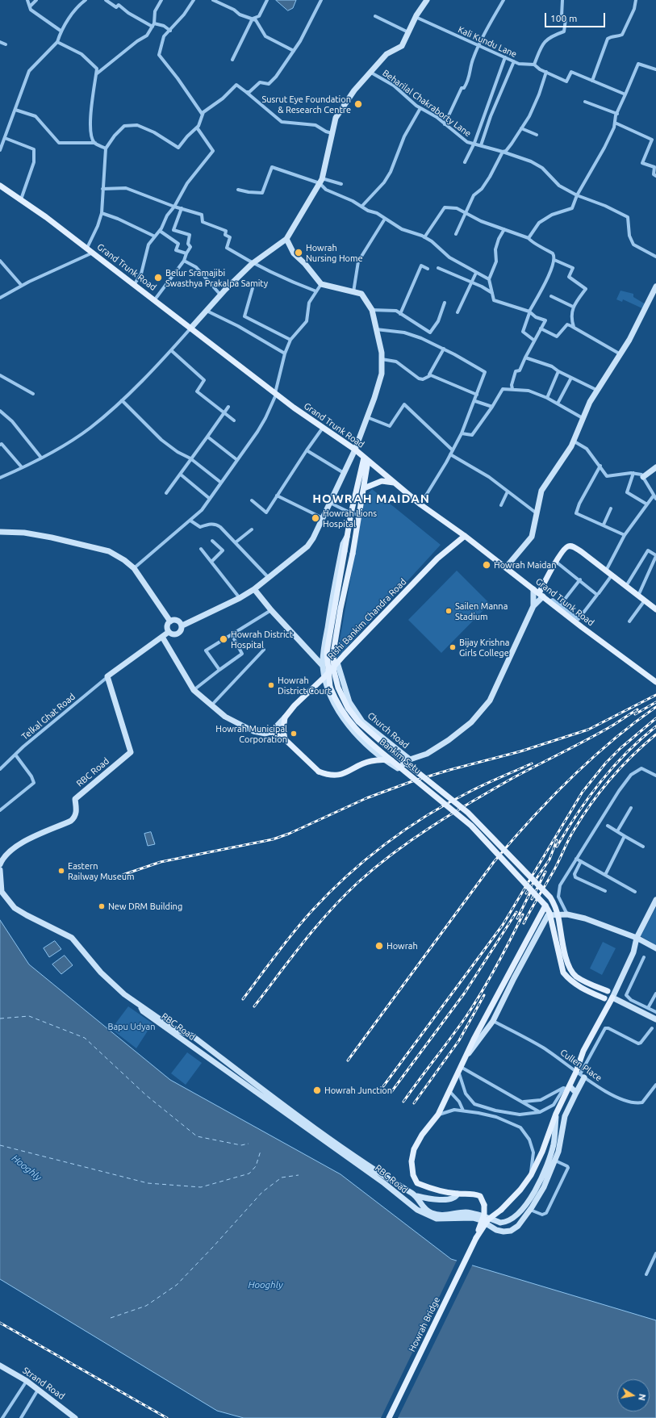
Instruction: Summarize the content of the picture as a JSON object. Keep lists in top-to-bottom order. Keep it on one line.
{"streets":{"main road":["Grand Trunk Road","Rishi Bankim Chandra Road","Church Road","Bankim Setu","RBC Road","Howrah Bridge","Strand Road"],"street":["Kali Kundu Lane","Beharilal Chakraborty Lane","Telkal Ghat Road","Cullen Place"]},"crossings":[["Grand Trunk Road","Rishi Bankim Chandra Road"],["Grand Trunk Road","Bankim Setu"],["Rishi Bankim Chandra Road","Church Road"],["Telkal Ghat Road","RBC Road"],["RBC Road","Cullen Place"]],"districts":["HOWRAH MAIDAN"],"water":["Hooghly"],"parks":["Bapu Udyan"],"places":["Susrut Eye Foundation & Research Centre","Howrah Nursing Home","Belur Sramajibi Swasthya Prakalpa Samity","Howrah Lions Hospital","Howrah Maidan","Sailen Manna Stadium","Howrah District Hospital","Bijay Krishna Girls College","Howrah District Court","Howrah Municipal Corporation","Eastern Railway Museum","New DRM Building","Howrah","Howrah Junction"],"scale_bar":"100 m","north":"right"}
